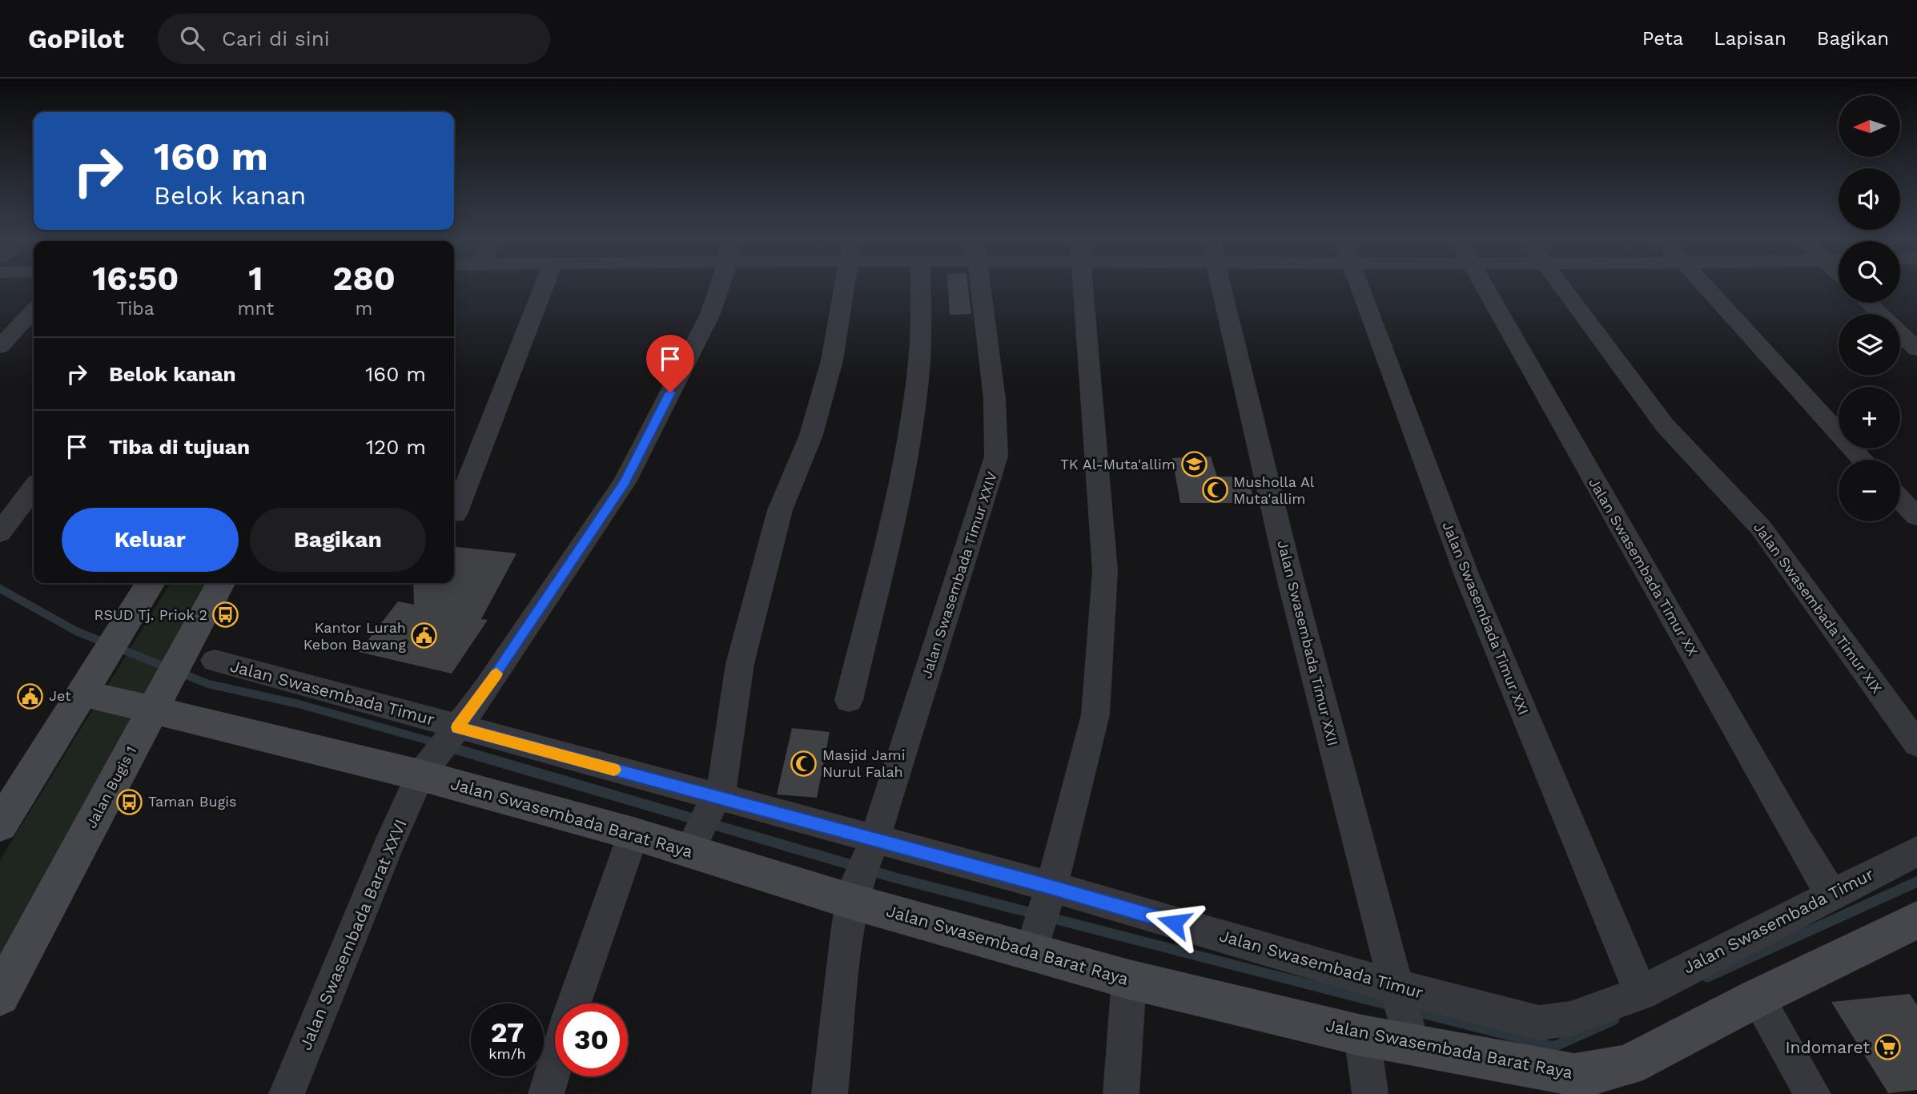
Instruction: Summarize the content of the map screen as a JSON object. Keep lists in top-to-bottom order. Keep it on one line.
{"streets":{"street":["Jalan Swasembada Timur XX","Jalan Swasembada Timur XXIV","Jalan Swasembada Timur XIX","Jalan Swasembada Timur XXI","Jalan Swasembada Timur XXII","Jalan Swasembada Timur","Jalan Bugis 1","Jalan Swasembada Barat Raya","Jalan Swasembada Barat XXVI"]},"crossings":[["Jalan Swasembada Timur XX","Jalan Swasembada Timur"],["Jalan Swasembada Timur XXIV","Jalan Swasembada Timur"],["Jalan Swasembada Timur XXIV","Jalan Swasembada Barat Raya"],["Jalan Swasembada Timur XXI","Jalan Swasembada Timur"],["Jalan Swasembada Timur XXII","Jalan Swasembada Timur"],["Jalan Swasembada Timur XXII","Jalan Swasembada Barat Raya"],["Jalan Swasembada Timur","Jalan Swasembada Barat XXVI"],["Jalan Bugis 1","Jalan Swasembada Barat Raya"],["Jalan Swasembada Barat Raya","Jalan Swasembada Barat XXVI"]],"places":{"school or university":["TK Al-Muta'allim"],"mosque":["Musholla Al Muta'allim","Masjid Jami Nurul Falah"],"bus stop":["RSUD Tj. Priok 2","Taman Bugis"],"public building":["Kantor Lurah Kebon Bawang","Jet"],"supermarket":["Indomaret"]},"north":"left","page":{"header":"GoPilot","search":"Cari di sini","nav":["Peta","Lapisan","Bagikan"],"map_buttons":["+","−"],"turn":["160 m","Belok kanan"],"eta":["16:50","Tiba","1","mnt","280","m"],"list":[{"name":"Belok kanan","value":"160 m"},{"name":"Tiba di tujuan","value":"120 m"}],"buttons":["Keluar","Bagikan"],"speed":"27 km/h","limit":"30"}}
